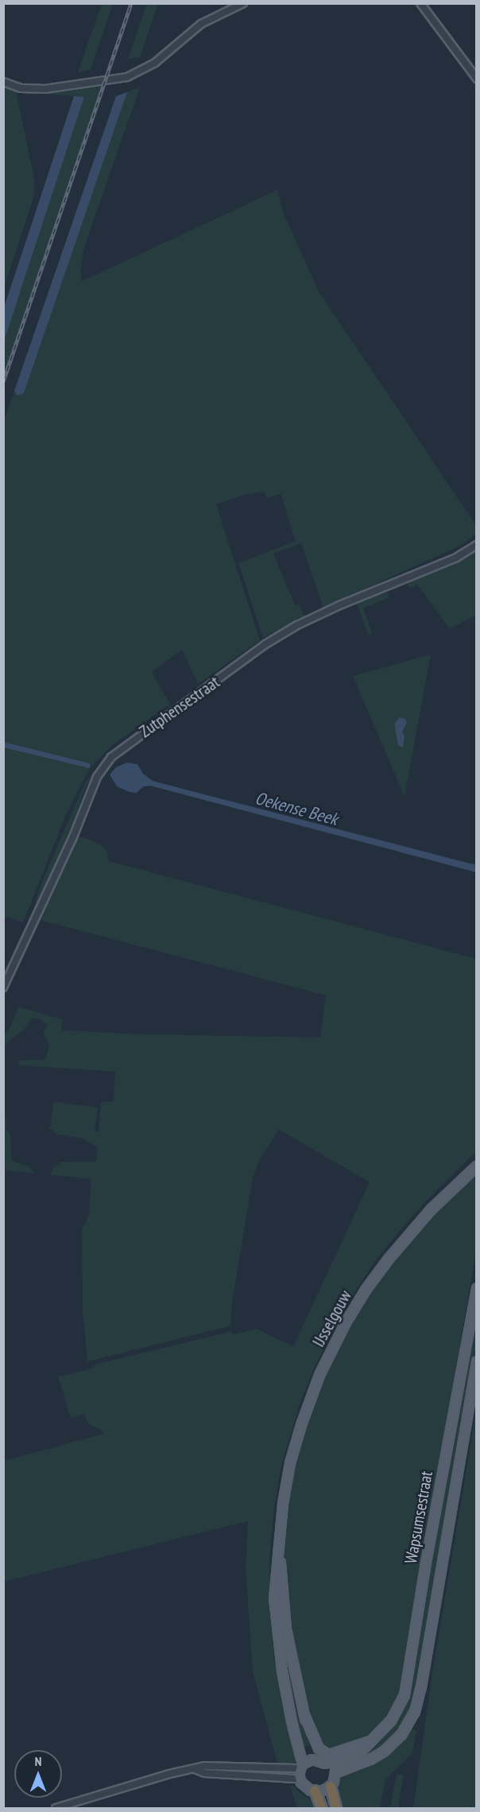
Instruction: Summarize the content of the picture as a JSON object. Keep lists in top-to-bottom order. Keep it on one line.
{"streets":{"main road":["IJsselgouw","Wapsumsestraat"],"street":["Zutphensestraat"]},"water":["Oekense Beek"],"north":"top"}
